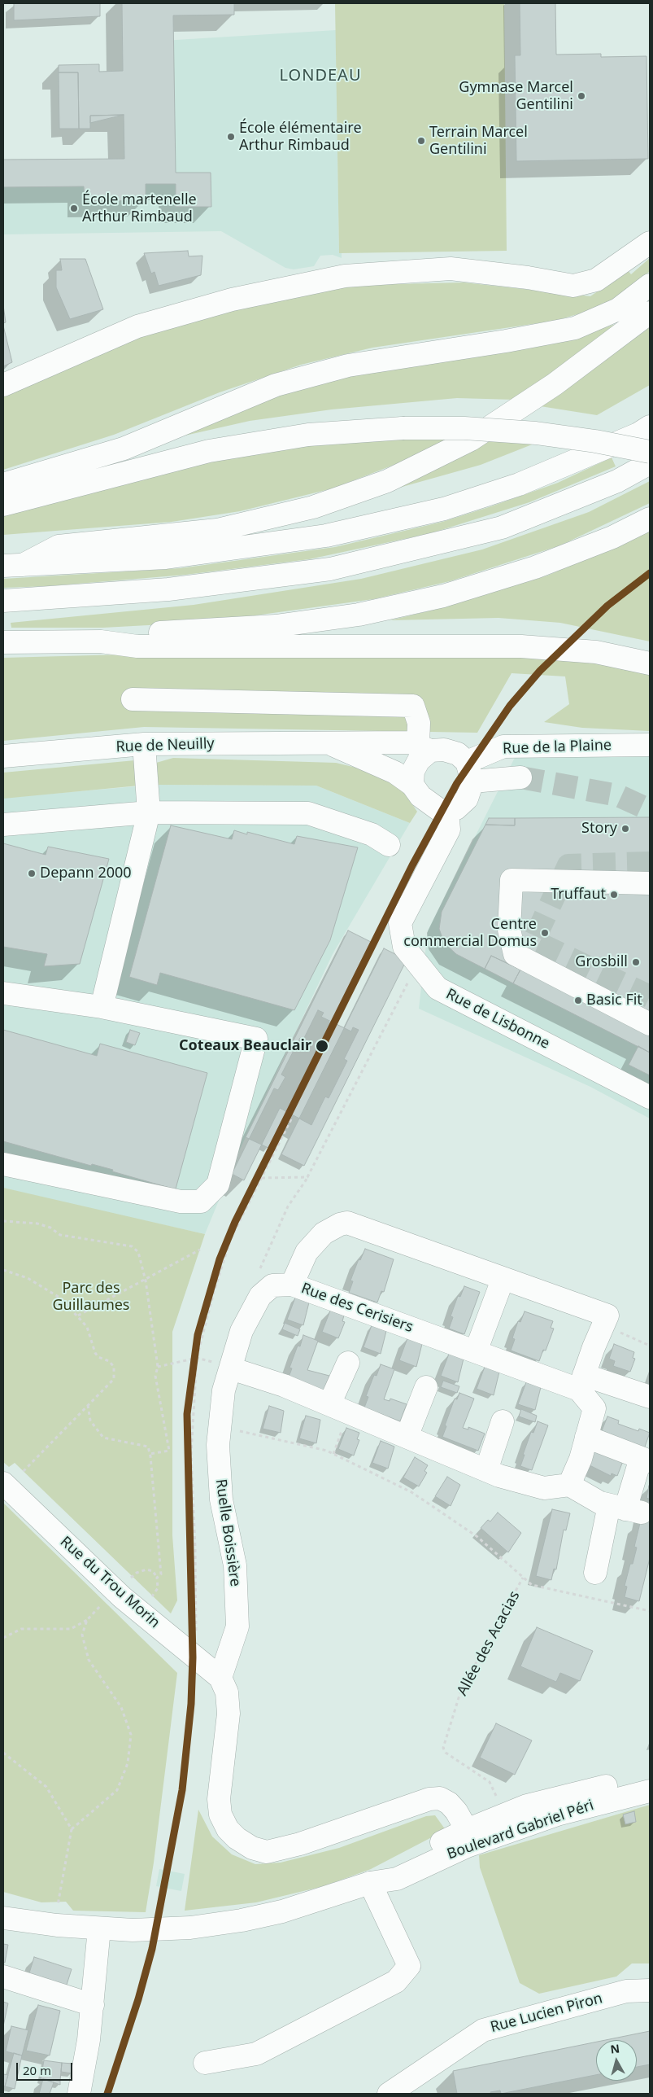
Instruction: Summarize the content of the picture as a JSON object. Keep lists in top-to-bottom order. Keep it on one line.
{"streets":{"main road":["Rue de Neuilly","Rue de la Plaine","Rue de Lisbonne","Rue des Cerisiers","Ruelle Boissière","Rue du Trou Morin","Boulevard Gabriel Péri","Rue Lucien Piron"],"path":["Allée des Acacias"]},"crossings":[["Rue de Neuilly","Rue de la Plaine"],["Rue de Neuilly","Rue de Lisbonne"],["Rue de la Plaine","Rue de Lisbonne"],["Rue des Cerisiers","Ruelle Boissière"],["Ruelle Boissière","Rue du Trou Morin"]],"districts":["LONDEAU"],"parks":["Parc des Guillaumes"],"places":["Gymnase Marcel Gentilini","École élémentaire Arthur Rimbaud","Terrain Marcel Gentilini","École martenelle Arthur Rimbaud","Story","Depann 2000","Truffaut","Centre commercial Domus","Grosbill","Basic Fit","Coteaux Beauclair"],"scale_bar":"20 m","north":"top"}
